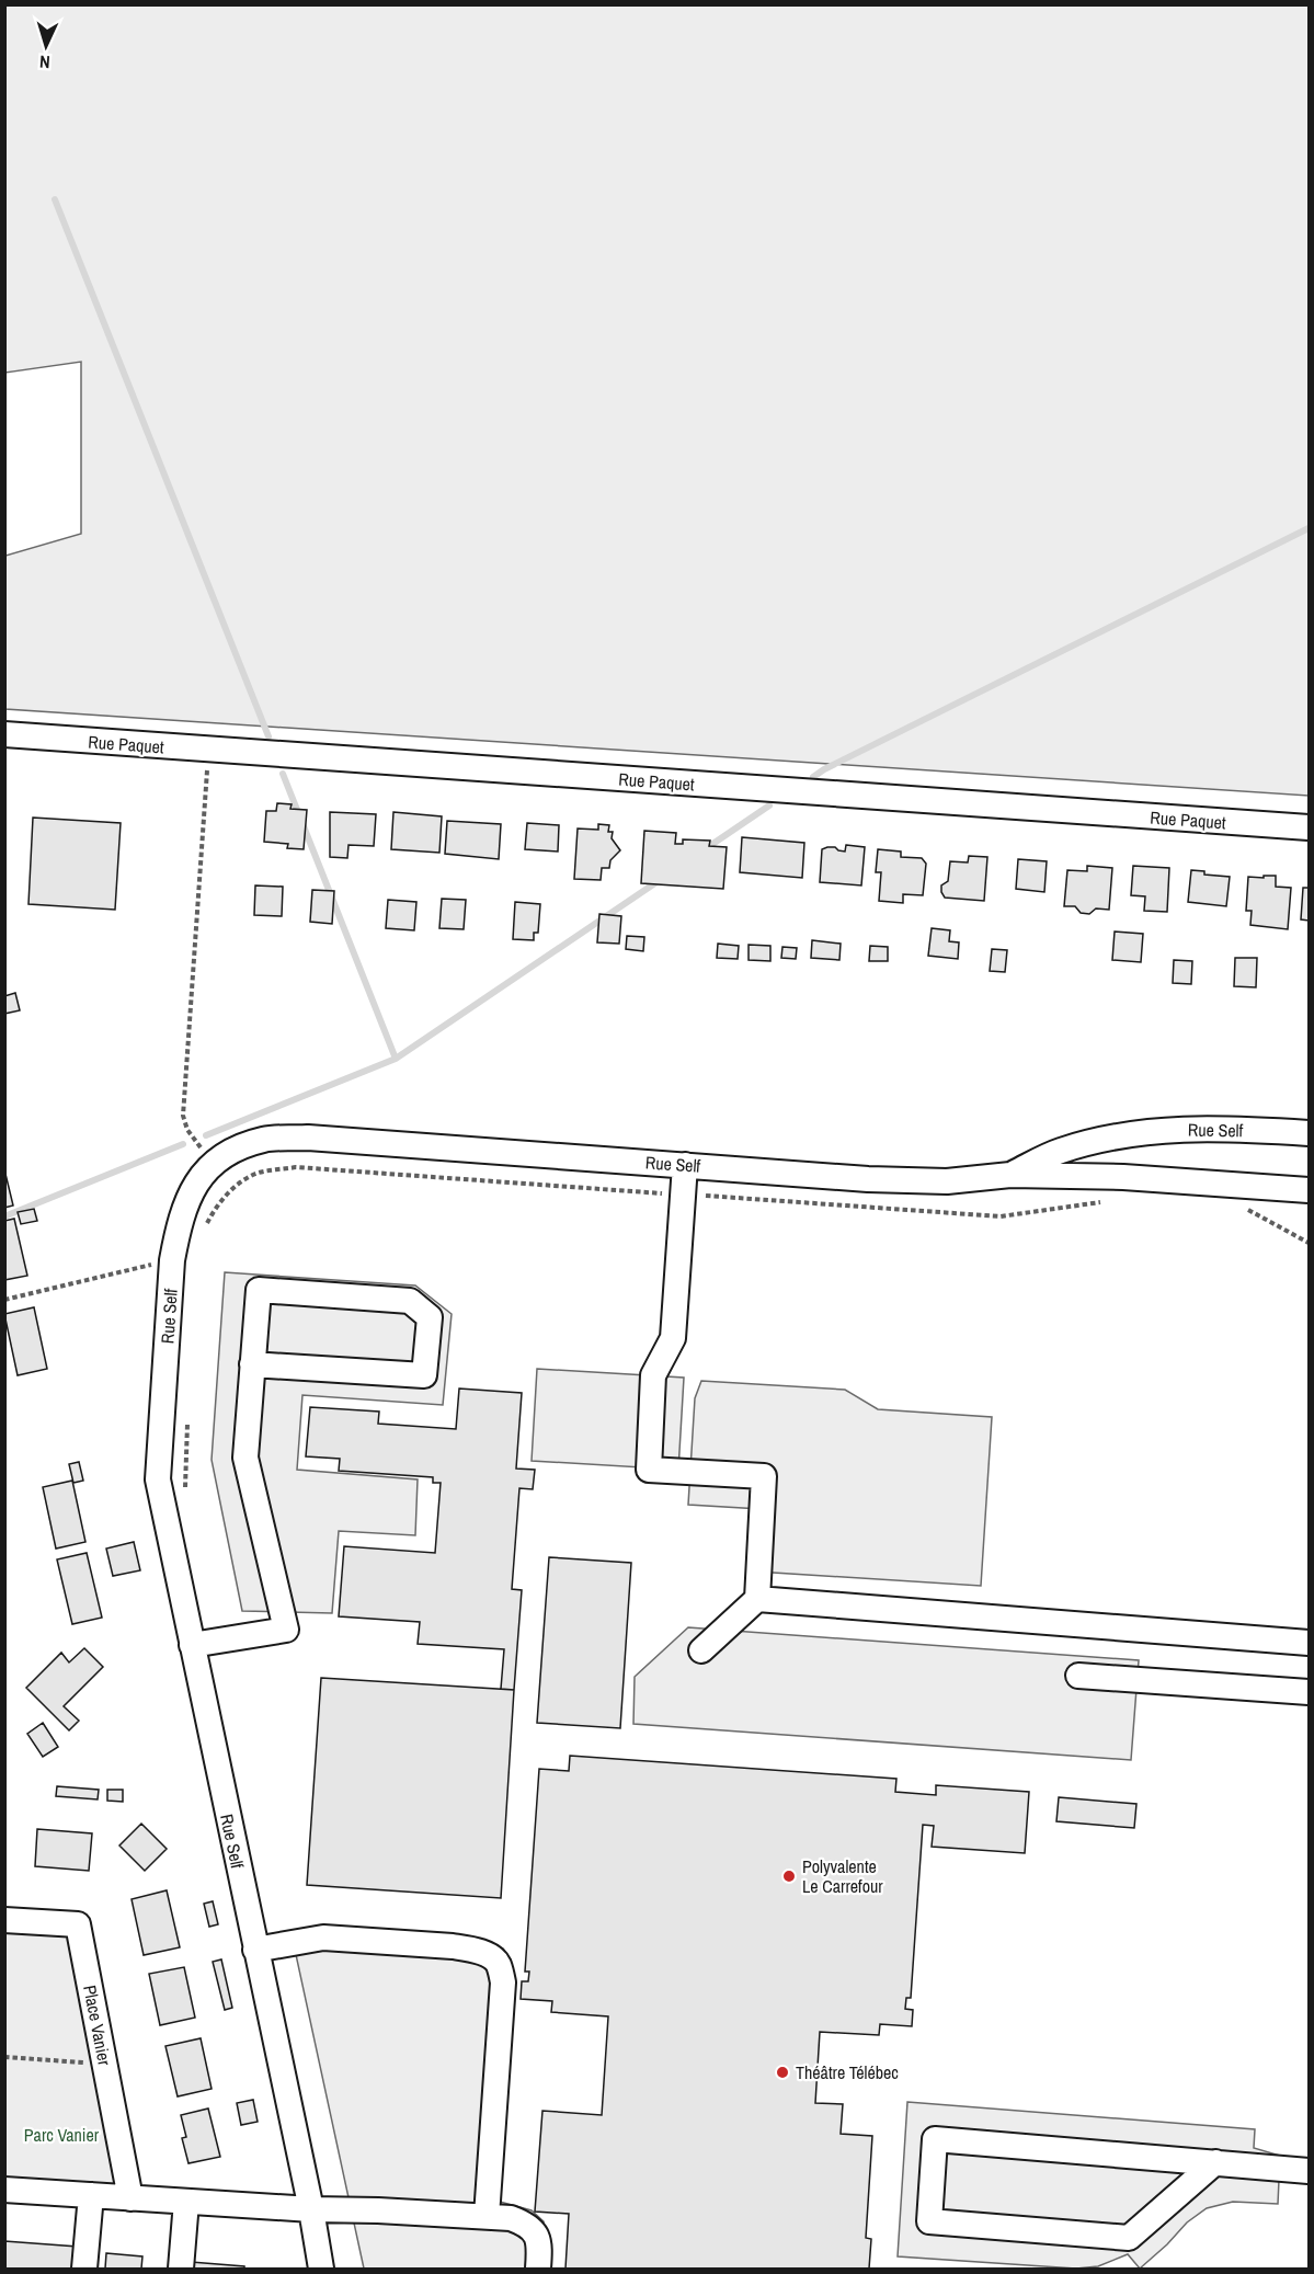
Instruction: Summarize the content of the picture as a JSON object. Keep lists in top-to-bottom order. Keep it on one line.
{"streets":{"street":["Rue Paquet","Rue Self","Place Vanier"]},"parks":["Parc Vanier"],"places":["Polyvalente Le Carrefour","Théâtre Télébec"],"north":"bottom"}
